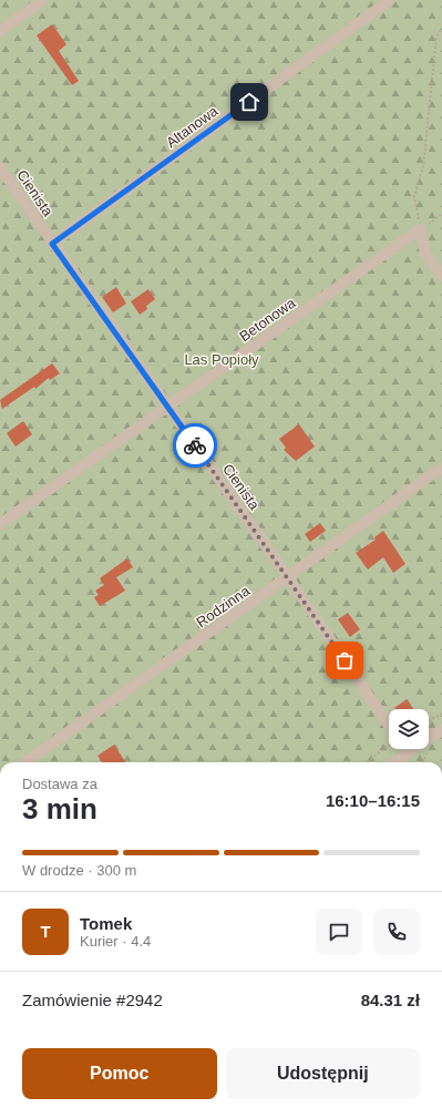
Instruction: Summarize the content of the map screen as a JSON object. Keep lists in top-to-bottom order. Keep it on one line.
{"streets":{"street":["Altanowa","Cienista","Betonowa","Rodzinna"]},"crossings":[["Altanowa","Cienista"],["Cienista","Betonowa"],["Cienista","Rodzinna"]],"parks":["Las Popioły"],"page":{"heading":["3 min","Dostawa za","16:10–16:15"],"panel":["Tomek","Kurier · 4.4","Zamówienie #2942","84.31 zł"],"bar":"W drodze · 300 m","round":"T","buttons":["Pomoc","Udostępnij"]}}
